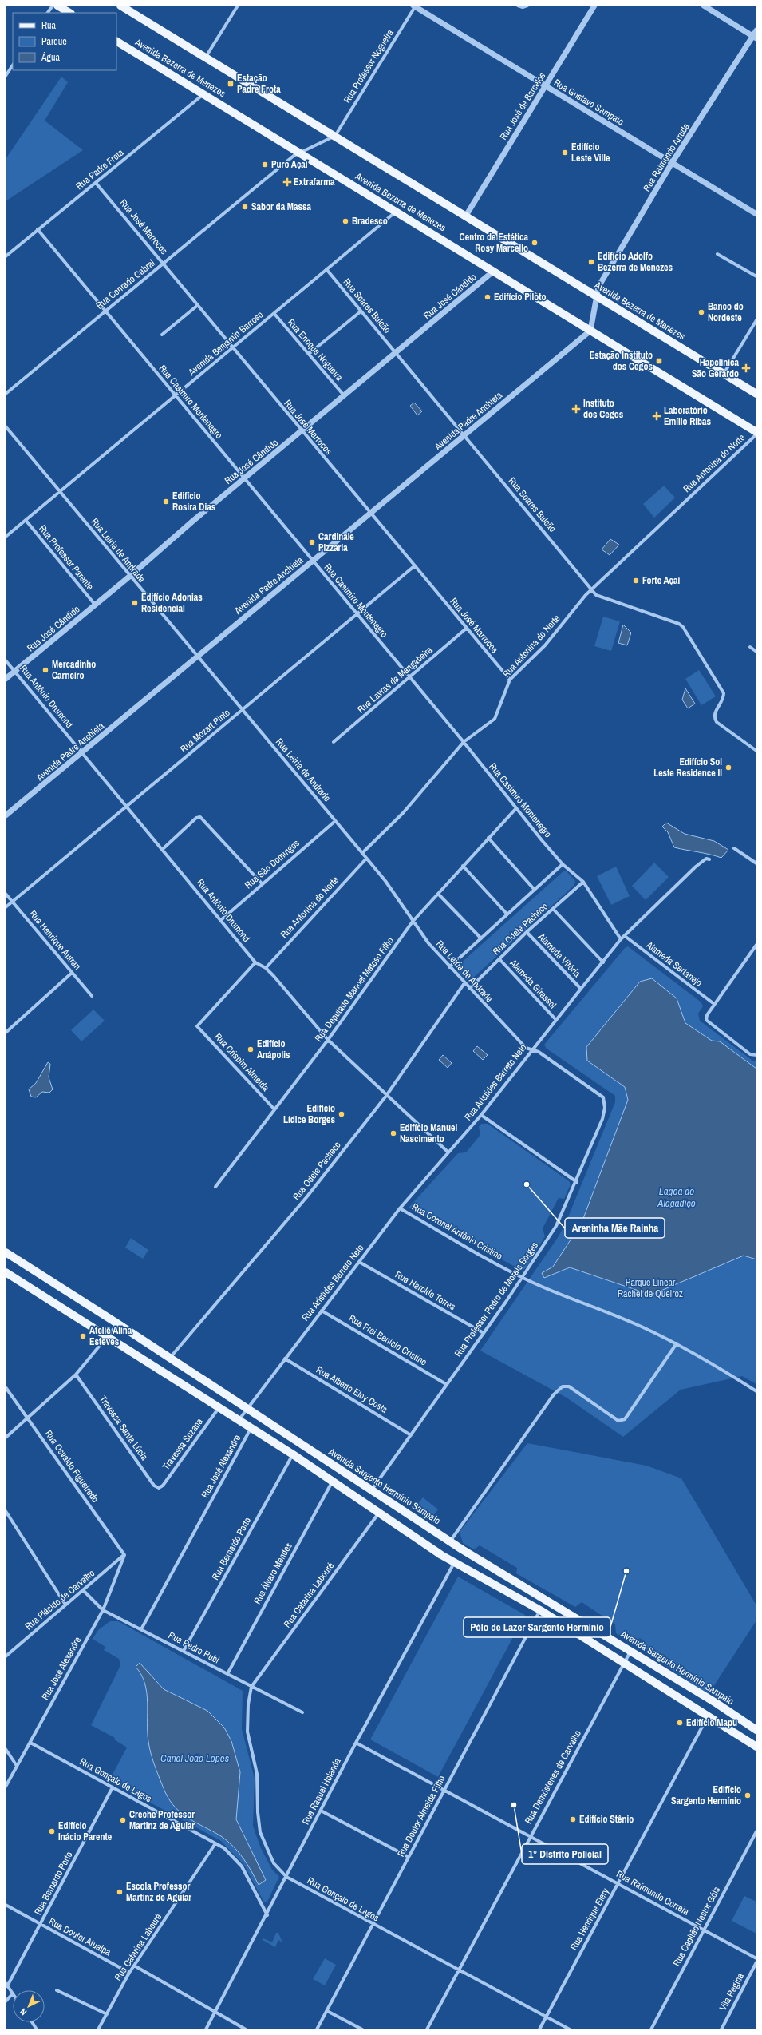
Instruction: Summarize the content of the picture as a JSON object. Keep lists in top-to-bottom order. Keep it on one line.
{"streets":{"main road":["Avenida Bezerra de Menezes","Avenida Sargento Hermínio Sampaio"],"street":["Rua Professor Nogueira","Rua Gustavo Sampaio","Rua José de Barcelos","Rua Raimundo Arruda","Rua Padre Frota","Rua José Marrocos","Rua Conrado Cabral","Rua José Cândido","Rua Soares Bulcão","Avenida Benjamin Barroso","Rua Enoque Nogueira","Rua Casimiro Montenegro","Avenida Padre Anchieta","Rua Antonina do Norte","Rua Leiria de Andrade","Rua Professor Parente","Rua Lavras da Mangabeira","Rua Antônio Drumond","Rua Mozart Pinto","Rua São Domingos","Rua Odete Pacheco","Rua Henrique Autran","Alameda Vitória","Alameda Sertanejo","Alameda Girassol","Rua Deputado Manoel Matoso Filho","Rua Crispim Almeida","Rua Aristides Barreto Neto","Rua Coronel Antônio Cristino","Rua Haroldo Torres","Rua Professor Pedro de Morais Borges","Rua Frei Benício Cristino","Rua Alberto Eloy Costa","Travessa Santa Lúcia","Travessa Suzana","Rua Osvaldo Figueiredo","Rua José Alexandre","Rua Bernardo Porto","Rua Álvaro Mendes","Rua Catarina Labouré","Rua Plácido de Carvalho","Rua Pedro Rubi","Rua Demóstenes de Carvalho","Rua Gonçalo de Lagos","Rua Raquel Holanda","Rua Doutor Almeida Filho","Rua Raimundo Correia","Rua Henrique Elery","Rua Capitão Nestor Góis","Rua Doutor Atualpa","Vila Regina"]},"crossings":[["Rua Professor Nogueira","Avenida Bezerra de Menezes"],["Rua Professor Nogueira","Rua Gustavo Sampaio"],["Rua Professor Nogueira","Rua Conrado Cabral"],["Avenida Bezerra de Menezes","Rua José de Barcelos"],["Avenida Bezerra de Menezes","Rua Raimundo Arruda"],["Avenida Bezerra de Menezes","Rua Padre Frota"],["Avenida Bezerra de Menezes","Rua Conrado Cabral"],["Avenida Bezerra de Menezes","Rua José Cândido"],["Avenida Bezerra de Menezes","Avenida Benjamin Barroso"],["Avenida Bezerra de Menezes","Avenida Padre Anchieta"],["Avenida Bezerra de Menezes","Rua Antonina do Norte"],["Rua Gustavo Sampaio","Rua José de Barcelos"],["Rua Gustavo Sampaio","Rua Raimundo Arruda"],["Rua Padre Frota","Rua José Marrocos"],["Rua Padre Frota","Rua Casimiro Montenegro"],["Rua José Marrocos","Rua Conrado Cabral"],["Rua José Marrocos","Rua José Cândido"],["Rua José Marrocos","Avenida Benjamin Barroso"],["Rua José Marrocos","Avenida Padre Anchieta"],["Rua José Marrocos","Rua Antonina do Norte"],["Rua José Marrocos","Rua Lavras da Mangabeira"],["Rua José Marrocos","Rua Mozart Pinto"],["Rua Conrado Cabral","Rua Casimiro Montenegro"],["Rua José Cândido","Rua Soares Bulcão"],["Rua José Cândido","Rua Enoque Nogueira"],["Rua José Cândido","Rua Casimiro Montenegro"],["Rua José Cândido","Rua Leiria de Andrade"],["Rua José Cândido","Rua Professor Parente"],["Rua José Cândido","Rua Antônio Drumond"],["Rua Soares Bulcão","Avenida Benjamin Barroso"],["Rua Soares Bulcão","Avenida Padre Anchieta"],["Rua Soares Bulcão","Rua Antonina do Norte"],["Avenida Benjamin Barroso","Rua Enoque Nogueira"],["Avenida Benjamin Barroso","Rua Casimiro Montenegro"],["Avenida Benjamin Barroso","Rua Leiria de Andrade"],["Avenida Benjamin Barroso","Rua Professor Parente"],["Rua Casimiro Montenegro","Avenida Padre Anchieta"],["Rua Casimiro Montenegro","Rua Antonina do Norte"],["Rua Casimiro Montenegro","Rua Lavras da Mangabeira"],["Rua Casimiro Montenegro","Rua Mozart Pinto"],["Rua Casimiro Montenegro","Rua Odete Pacheco"],["Rua Casimiro Montenegro","Rua Deputado Manoel Matoso Filho"],["Rua Casimiro Montenegro","Rua Aristides Barreto Neto"],["Avenida Padre Anchieta","Rua Leiria de Andrade"],["Avenida Padre Anchieta","Rua Antônio Drumond"],["Rua Antonina do Norte","Rua Leiria de Andrade"],["Rua Antonina do Norte","Rua Antônio Drumond"],["Rua Leiria de Andrade","Rua Mozart Pinto"],["Rua Leiria de Andrade","Rua São Domingos"],["Rua Leiria de Andrade","Rua Odete Pacheco"],["Rua Leiria de Andrade","Rua Deputado Manoel Matoso Filho"],["Rua Leiria de Andrade","Rua Aristides Barreto Neto"],["Rua Leiria de Andrade","Rua Professor Pedro de Morais Borges"],["Rua Antônio Drumond","Rua Mozart Pinto"],["Rua Antônio Drumond","Rua São Domingos"],["Rua Antônio Drumond","Rua Odete Pacheco"],["Rua Antônio Drumond","Rua Deputado Manoel Matoso Filho"],["Rua Antônio Drumond","Rua Crispim Almeida"],["Rua Antônio Drumond","Rua Aristides Barreto Neto"],["Rua Mozart Pinto","Rua Henrique Autran"],["Rua Odete Pacheco","Alameda Vitória"],["Rua Odete Pacheco","Alameda Girassol"],["Rua Odete Pacheco","Avenida Sargento Hermínio Sampaio"],["Alameda Vitória","Rua Aristides Barreto Neto"],["Alameda Sertanejo","Rua Aristides Barreto Neto"],["Alameda Girassol","Rua Aristides Barreto Neto"],["Rua Deputado Manoel Matoso Filho","Rua Crispim Almeida"],["Rua Aristides Barreto Neto","Rua Coronel Antônio Cristino"],["Rua Aristides Barreto Neto","Rua Haroldo Torres"],["Rua Aristides Barreto Neto","Rua Frei Benício Cristino"],["Rua Aristides Barreto Neto","Rua Alberto Eloy Costa"],["Rua Aristides Barreto Neto","Avenida Sargento Hermínio Sampaio"],["Rua Coronel Antônio Cristino","Rua Professor Pedro de Morais Borges"],["Rua Haroldo Torres","Rua Professor Pedro de Morais Borges"],["Rua Professor Pedro de Morais Borges","Rua Frei Benício Cristino"],["Rua Professor Pedro de Morais Borges","Rua Alberto Eloy Costa"],["Rua Professor Pedro de Morais Borges","Avenida Sargento Hermínio Sampaio"],["Travessa Santa Lúcia","Travessa Suzana"],["Rua Osvaldo Figueiredo","Rua José Alexandre"],["Rua Osvaldo Figueiredo","Rua Plácido de Carvalho"],["Rua José Alexandre","Rua Plácido de Carvalho"],["Rua José Alexandre","Rua Pedro Rubi"],["Rua José Alexandre","Rua Gonçalo de Lagos"],["Avenida Sargento Hermínio Sampaio","Rua Demóstenes de Carvalho"],["Rua Bernardo Porto","Rua Pedro Rubi"],["Rua Bernardo Porto","Rua Gonçalo de Lagos"],["Rua Bernardo Porto","Rua Doutor Atualpa"],["Rua Álvaro Mendes","Rua Pedro Rubi"],["Rua Catarina Labouré","Rua Pedro Rubi"],["Rua Catarina Labouré","Rua Gonçalo de Lagos"],["Rua Catarina Labouré","Rua Doutor Atualpa"],["Rua Plácido de Carvalho","Rua Pedro Rubi"],["Rua Pedro Rubi","Rua Gonçalo de Lagos"],["Rua Demóstenes de Carvalho","Rua Gonçalo de Lagos"],["Rua Demóstenes de Carvalho","Rua Raimundo Correia"],["Rua Gonçalo de Lagos","Rua Raquel Holanda"],["Rua Gonçalo de Lagos","Rua Doutor Almeida Filho"],["Rua Gonçalo de Lagos","Rua Henrique Elery"],["Rua Raquel Holanda","Rua Raimundo Correia"],["Rua Doutor Almeida Filho","Rua Raimundo Correia"],["Rua Raimundo Correia","Rua Henrique Elery"],["Rua Raimundo Correia","Rua Capitão Nestor Góis"]],"water":["Lagoa do Alagadiço","Canal João Lopes"],"parks":["Parque Linear Rachel de Queiroz"],"places":{"transit":["Estação Padre Frota","Estação Instituto dos Cegos"],"other":["Edifício Leste Ville","Puro Açaí","Sabor da Massa","Bradesco","Centro de Estética Rosy Marcello","Edifício Adolfo Bezerra de Menezes","Edifício Piloto","Banco do Nordeste","Edifício Rosira Dias","Cardinale Pizzaria","Forte Açaí","Edifício Adonias Residencial","Mercadinho Carneiro","Edifício Sol Leste Residence II","Edifício Anápolis","Edifício Lídice Borges","Edifício Manuel Nascimento","Areninha Mãe Rainha","Ateliê Alina Esteves","Pólo de Lazer Sargento Hermínio","Edifício Mapu","Edifício Sargento Hermínio","1° Distrito Policial","Edifício Stênio","Creche Professor Martinz de Aguiar","Edifício Inácio Parente","Escola Professor Martinz de Aguiar"],"health":["Extrafarma","Hapclínica São Gerardo","Instituto dos Cegos","Laboratório Emílio Ribas"]},"legend":["Rua","Parque","Água"],"north":"bottom left"}
